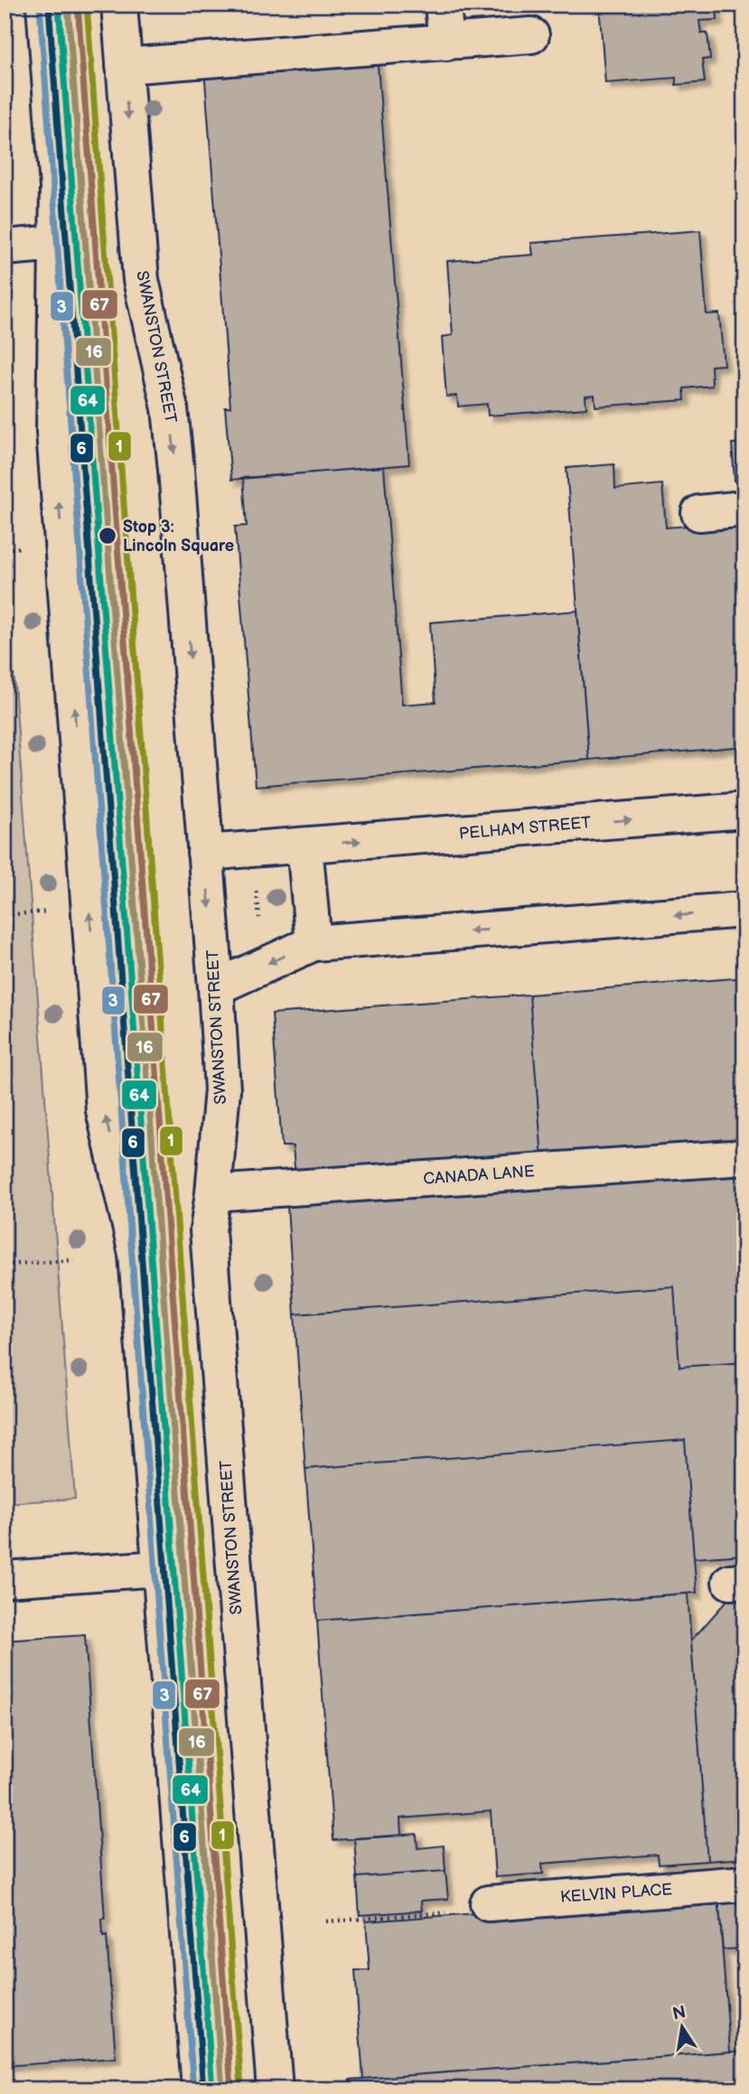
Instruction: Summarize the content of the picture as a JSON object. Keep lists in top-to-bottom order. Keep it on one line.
{"streets":{"street":["SWANSTON STREET","PELHAM STREET","CANADA LANE","KELVIN PLACE"]},"crossings":[["SWANSTON STREET","PELHAM STREET"],["SWANSTON STREET","CANADA LANE"]],"places":["Stop 3: Lincoln Square"],"lines":["transit line 16","transit line 67","transit line 1","transit line 64","transit line 6","transit line 3"],"north":"top"}
